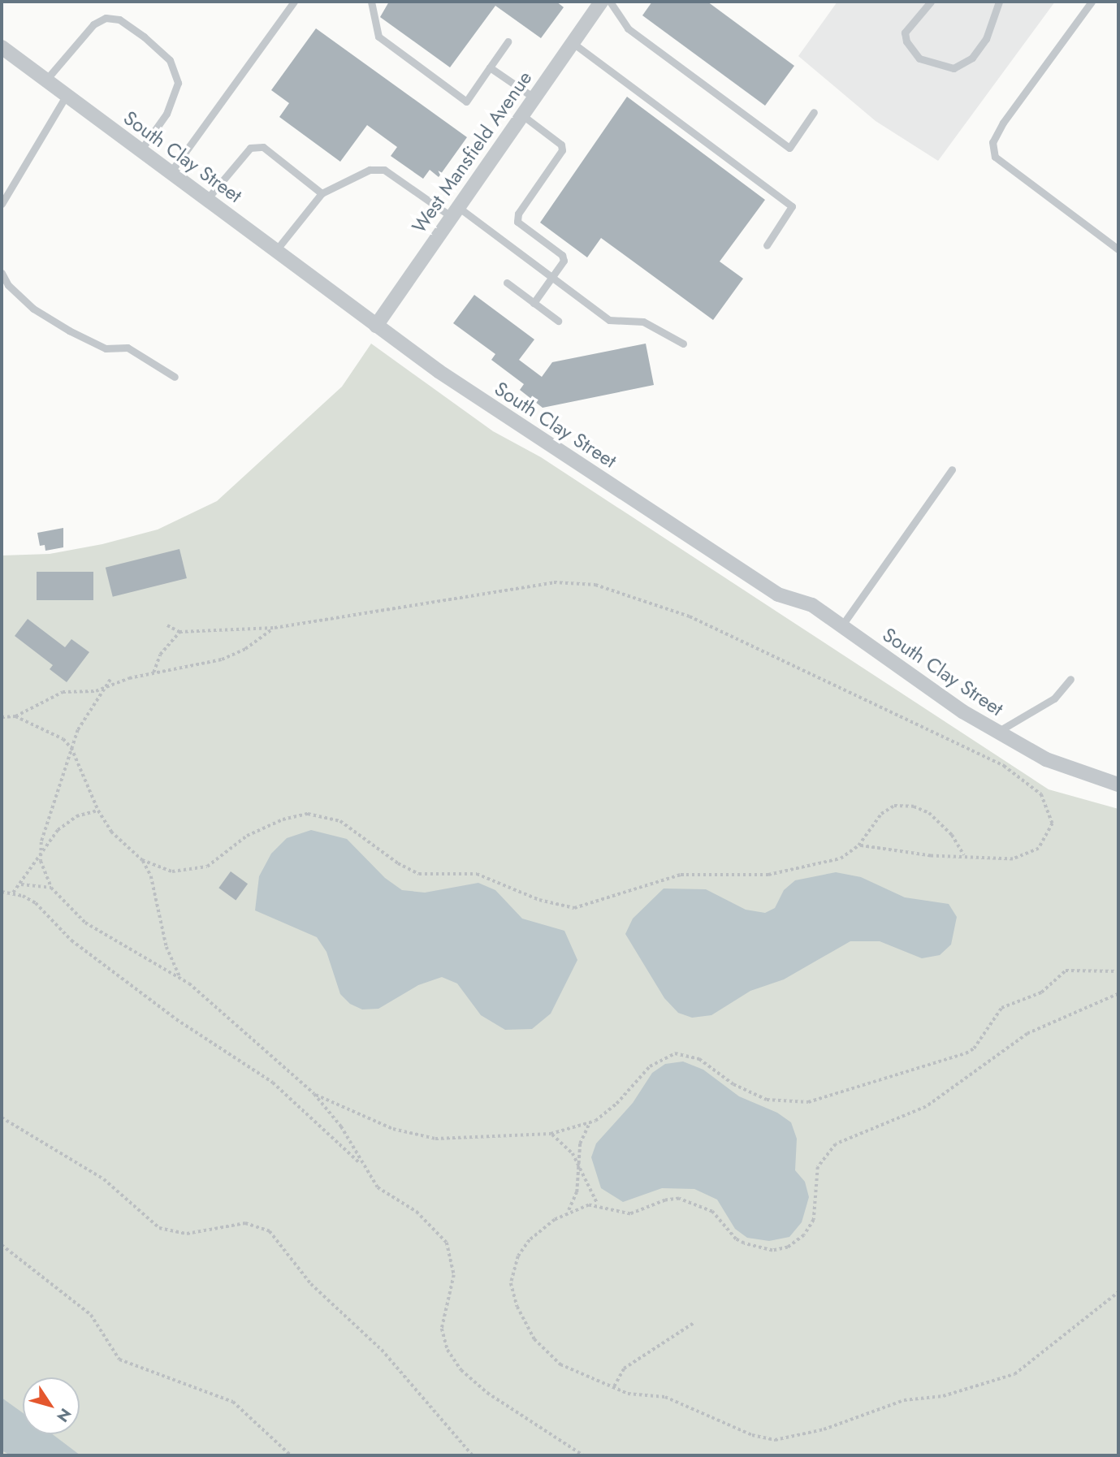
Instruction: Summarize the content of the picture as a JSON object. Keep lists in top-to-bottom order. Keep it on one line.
{"streets":{"street":["West Mansfield Avenue","South Clay Street"]},"crossings":[["West Mansfield Avenue","South Clay Street"]],"north":"bottom right"}
